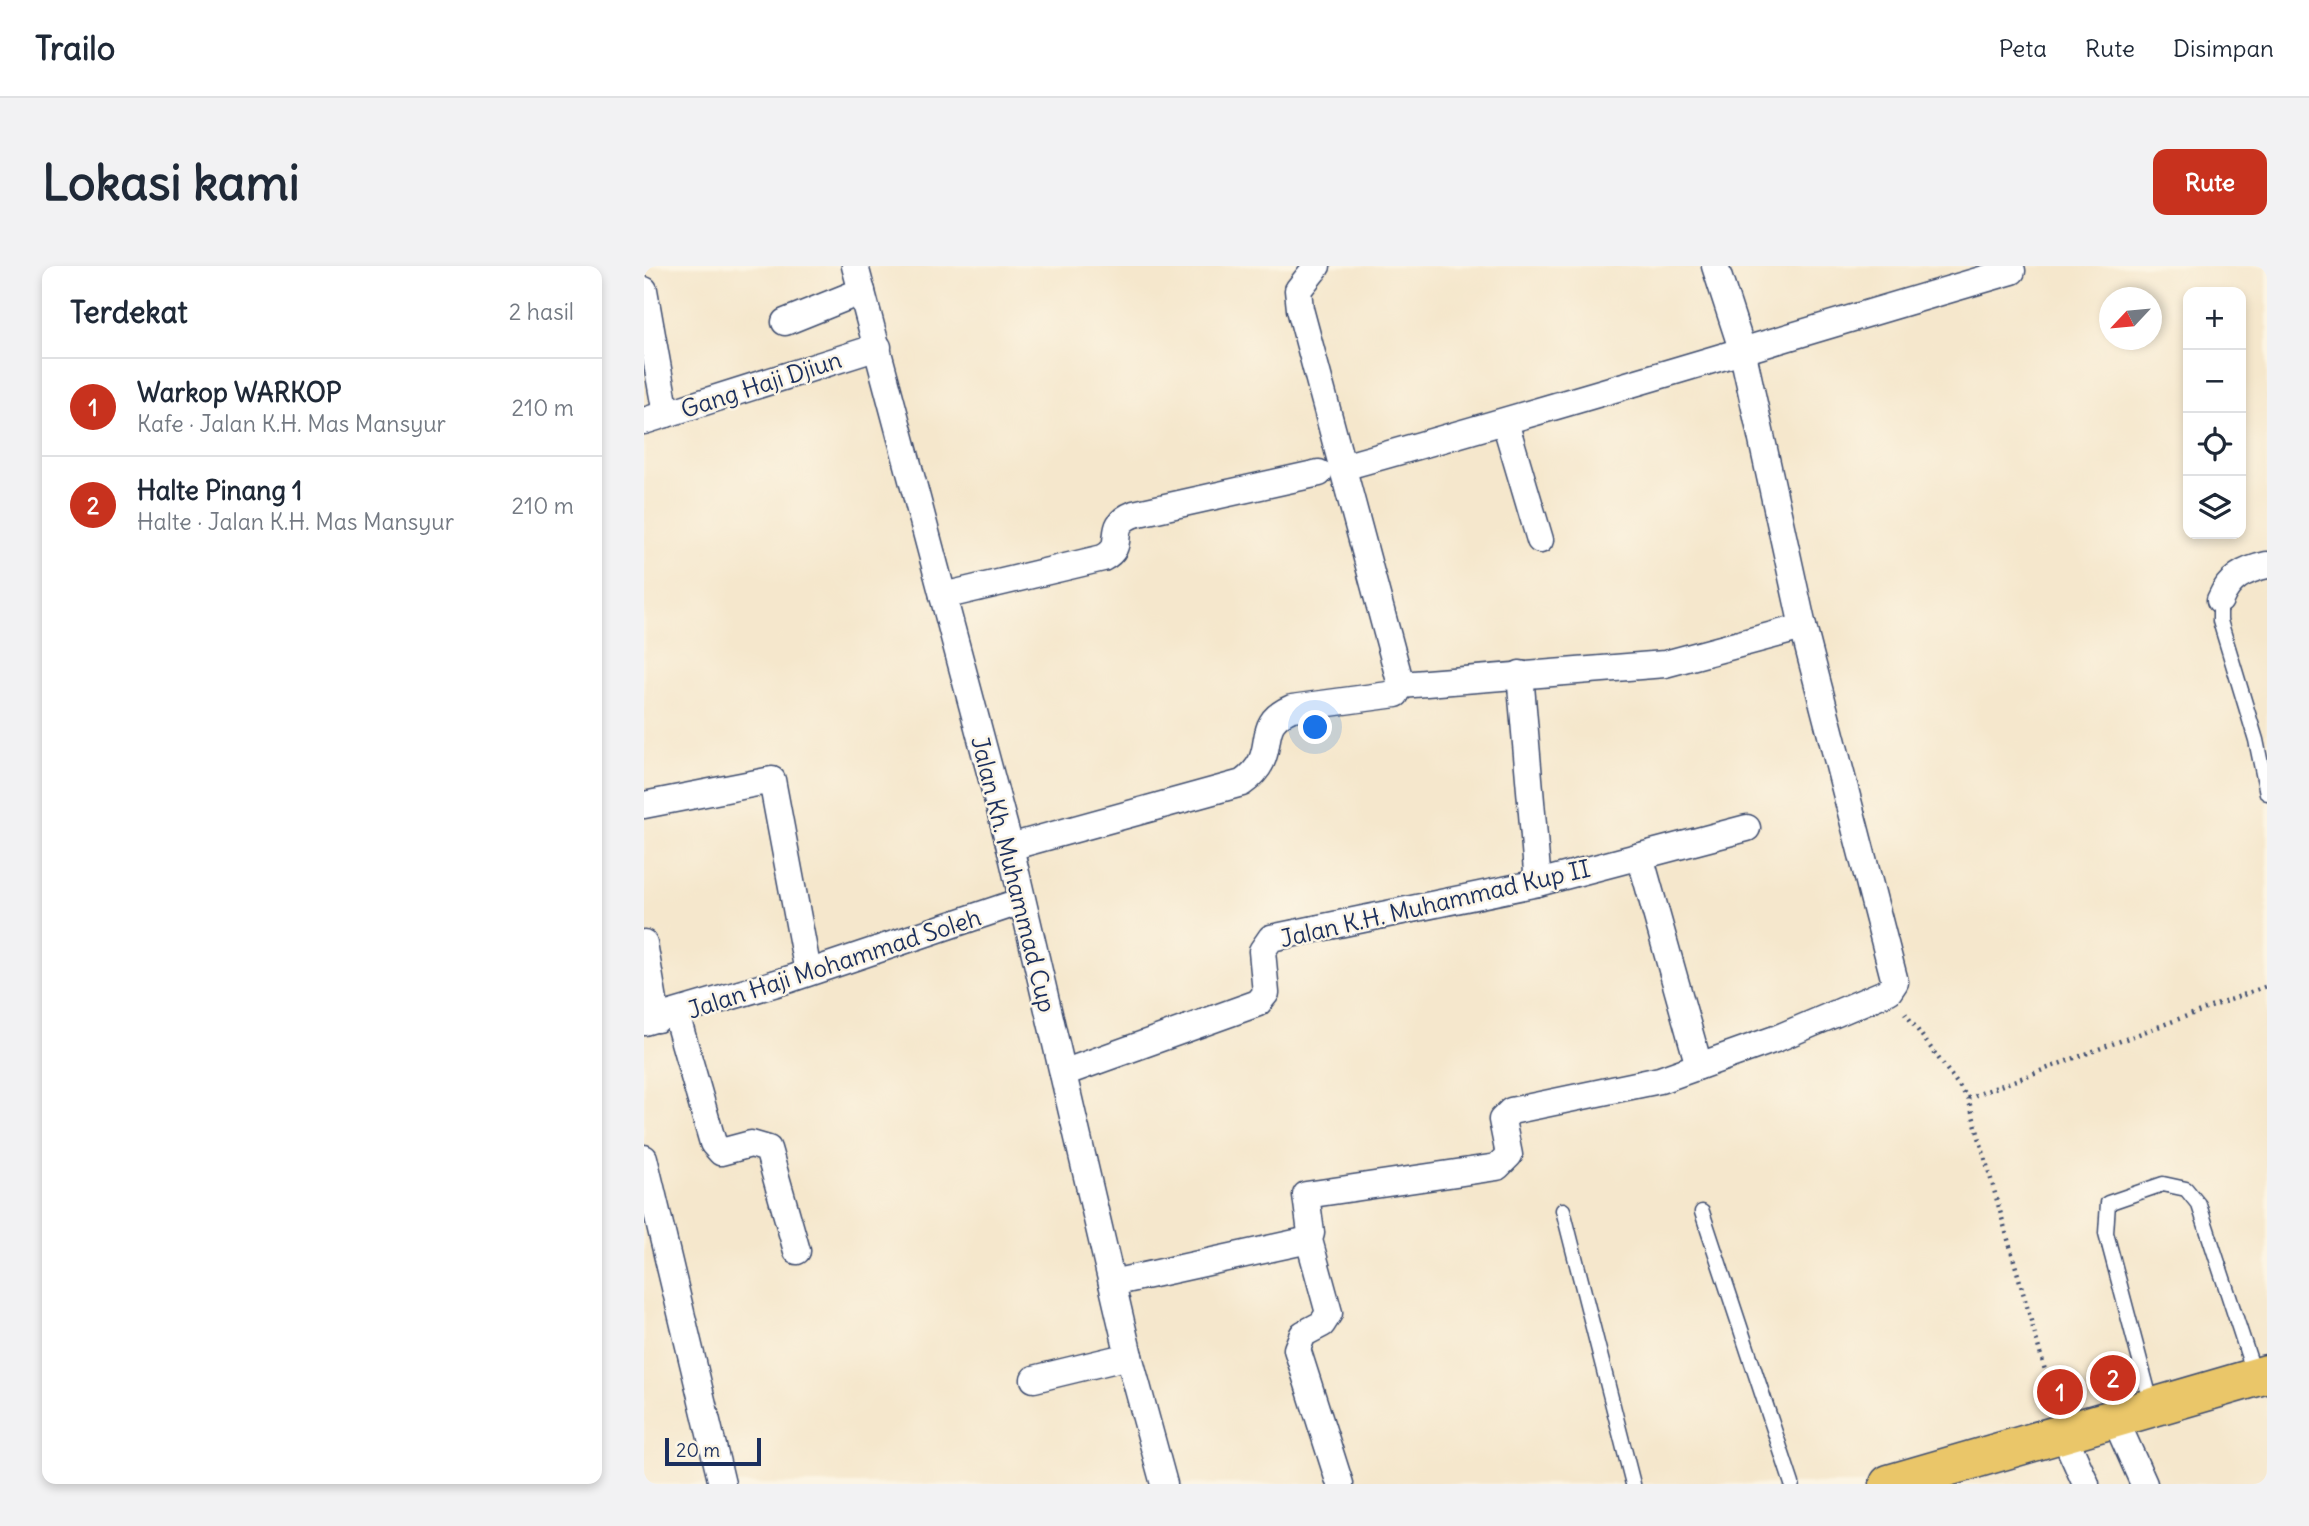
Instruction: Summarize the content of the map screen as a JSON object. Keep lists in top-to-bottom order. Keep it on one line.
{"streets":{"street":["Gang Haji Djiun","Jalan Kh. Muhammad Cup","Jalan K.H. Muhammad Kup II","Jalan Haji Mohammad Soleh"]},"crossings":[["Gang Haji Djiun","Jalan Kh. Muhammad Cup"],["Jalan Kh. Muhammad Cup","Jalan K.H. Muhammad Kup II"],["Jalan Kh. Muhammad Cup","Jalan Haji Mohammad Soleh"]],"scale_bar":"20 m","north":"bottom left","page":{"header":"Trailo","nav":["Peta","Rute","Disimpan"],"buttons":"Rute","title":"Lokasi kami","heading":["Terdekat","2 hasil"],"map_buttons":["+","−"],"list":[{"mark":"1","name":"Warkop WARKOP","note":"Kafe · Jalan K.H. Mas Mansyur","value":"210 m"},{"mark":"2","name":"Halte Pinang 1","note":"Halte · Jalan K.H. Mas Mansyur","value":"210 m"}],"pins":["2","1"],"scale":"20 m"}}
